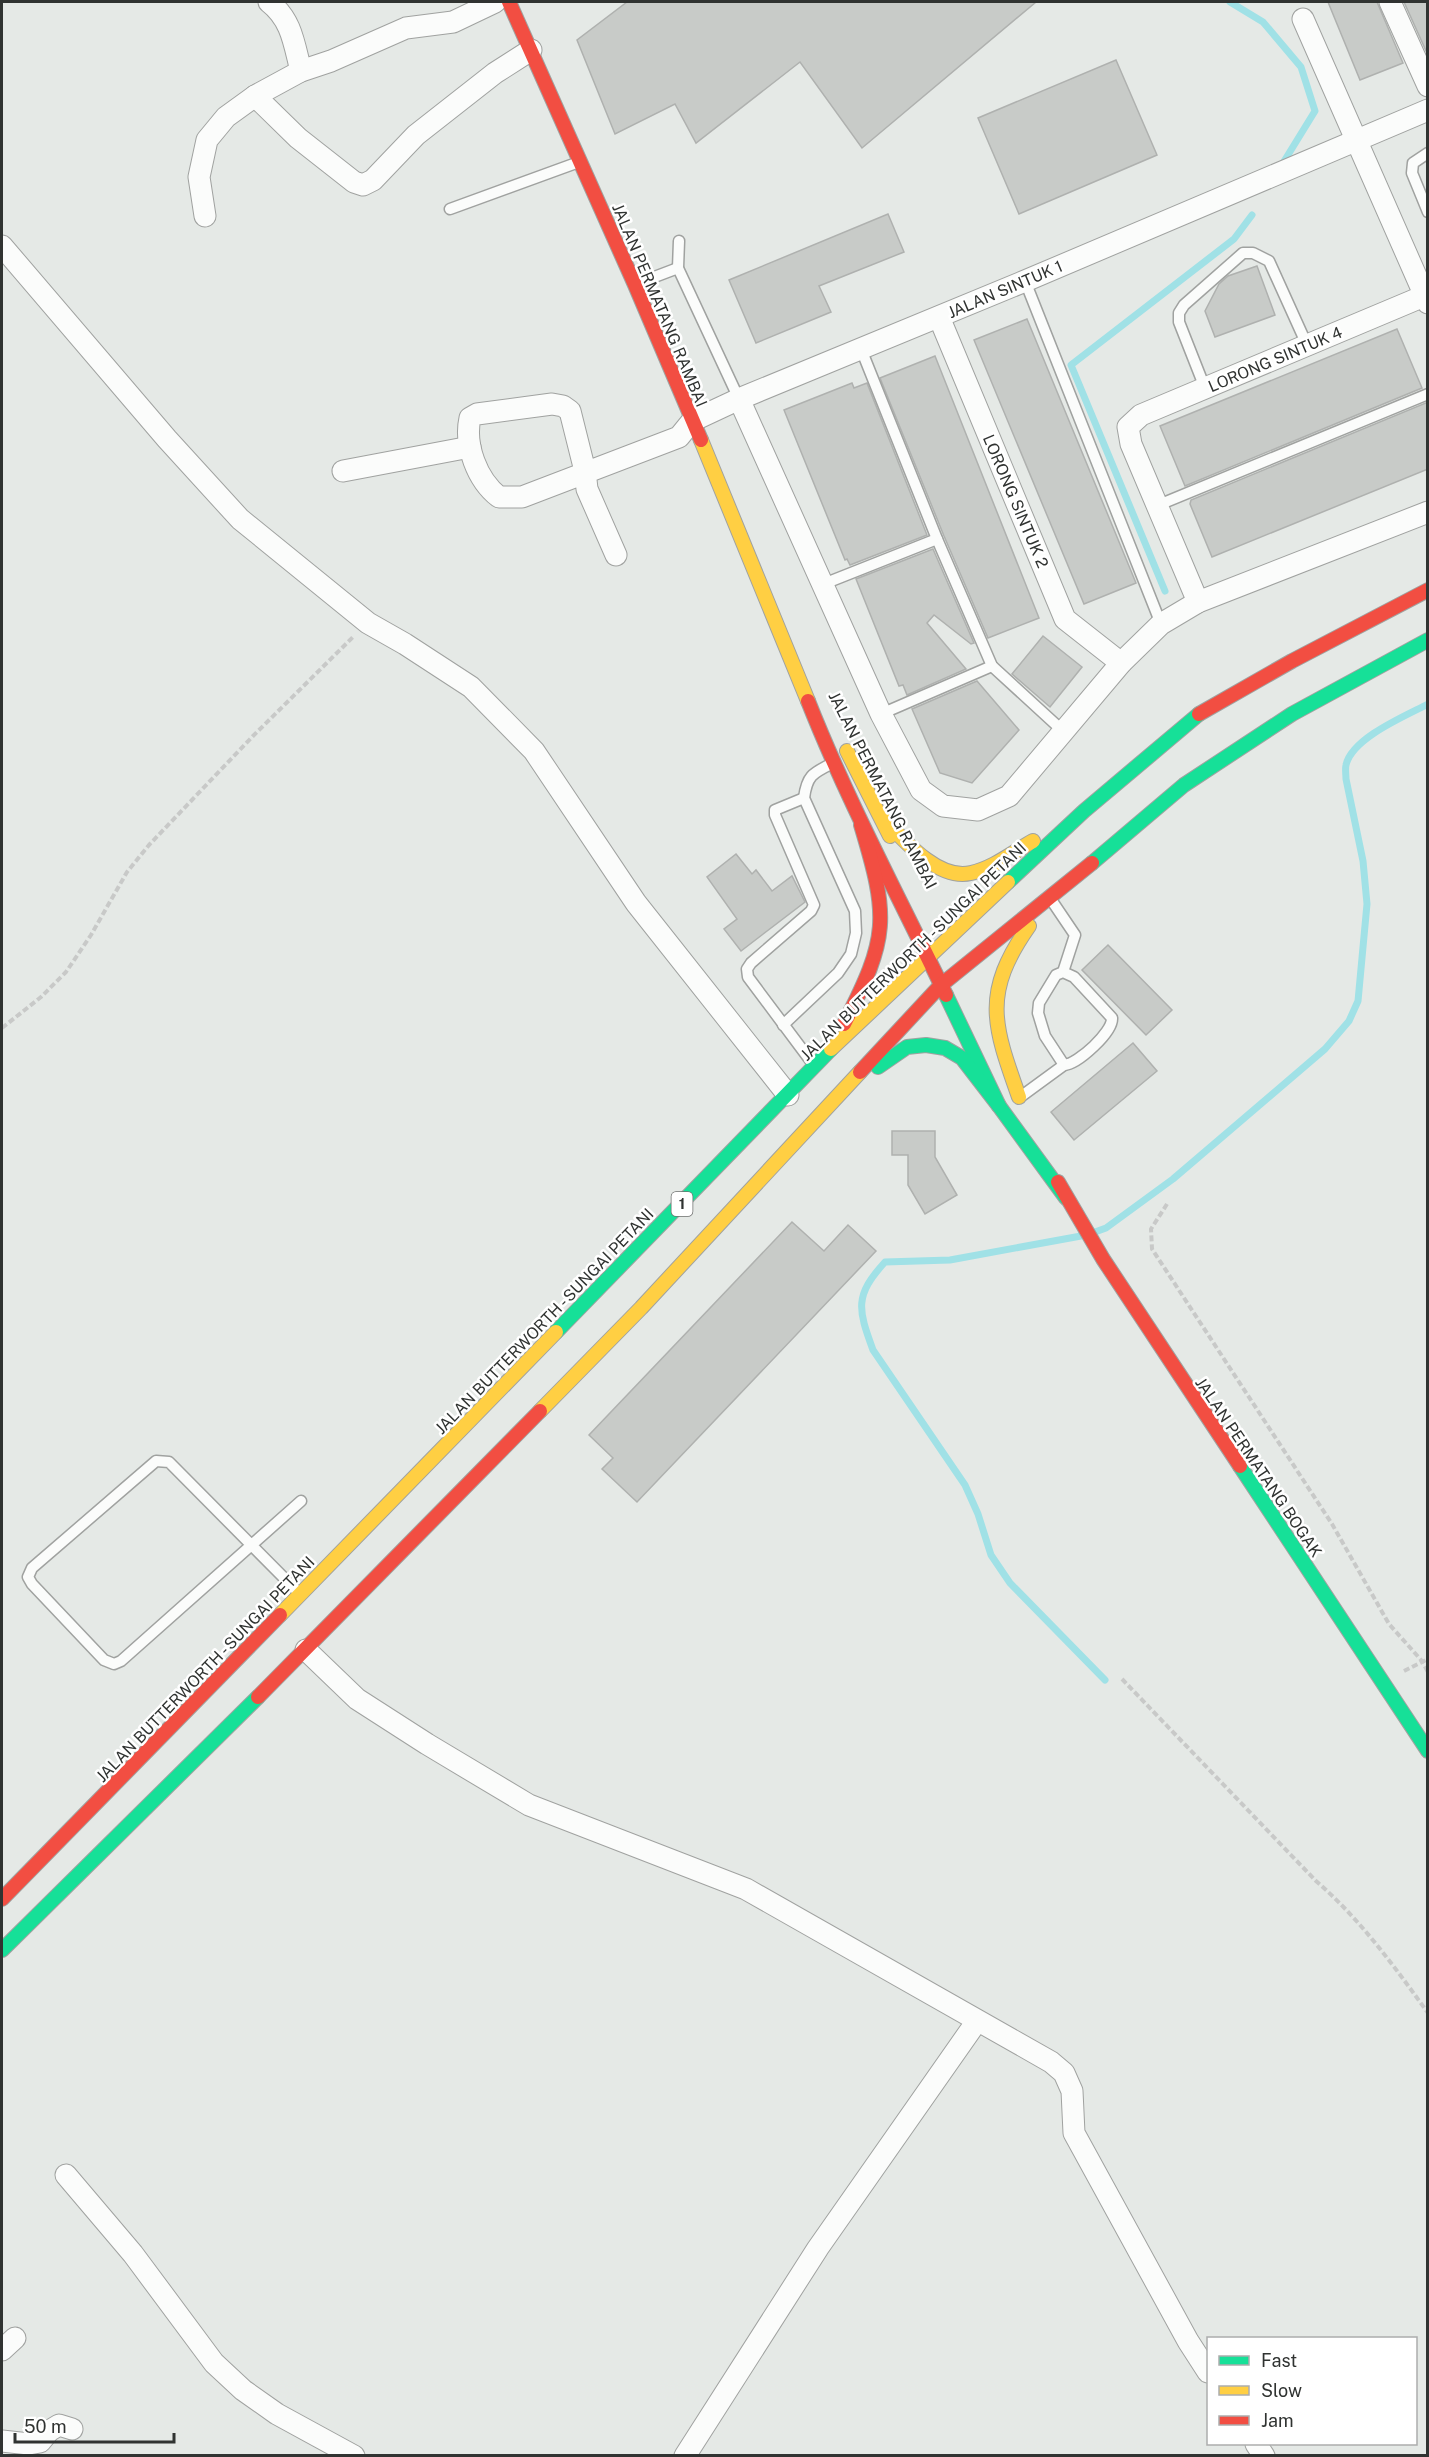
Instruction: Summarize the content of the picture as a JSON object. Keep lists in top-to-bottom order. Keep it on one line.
{"streets":{"main road":["JALAN PERMATANG RAMBAI","JALAN BUTTERWORTH - SUNGAI PETANI","1","JALAN PERMATANG BOGAK"],"street":["JALAN SINTUK 1","LORONG SINTUK 4","LORONG SINTUK 2"]},"crossings":[["JALAN SINTUK 1","JALAN PERMATANG RAMBAI"],["JALAN SINTUK 1","LORONG SINTUK 2"],["JALAN PERMATANG RAMBAI","JALAN BUTTERWORTH - SUNGAI PETANI"],["JALAN PERMATANG RAMBAI","JALAN PERMATANG BOGAK"],["JALAN BUTTERWORTH - SUNGAI PETANI","JALAN PERMATANG BOGAK"]],"legend":["Fast","Slow","Jam"],"scale_bar":"50 m"}
